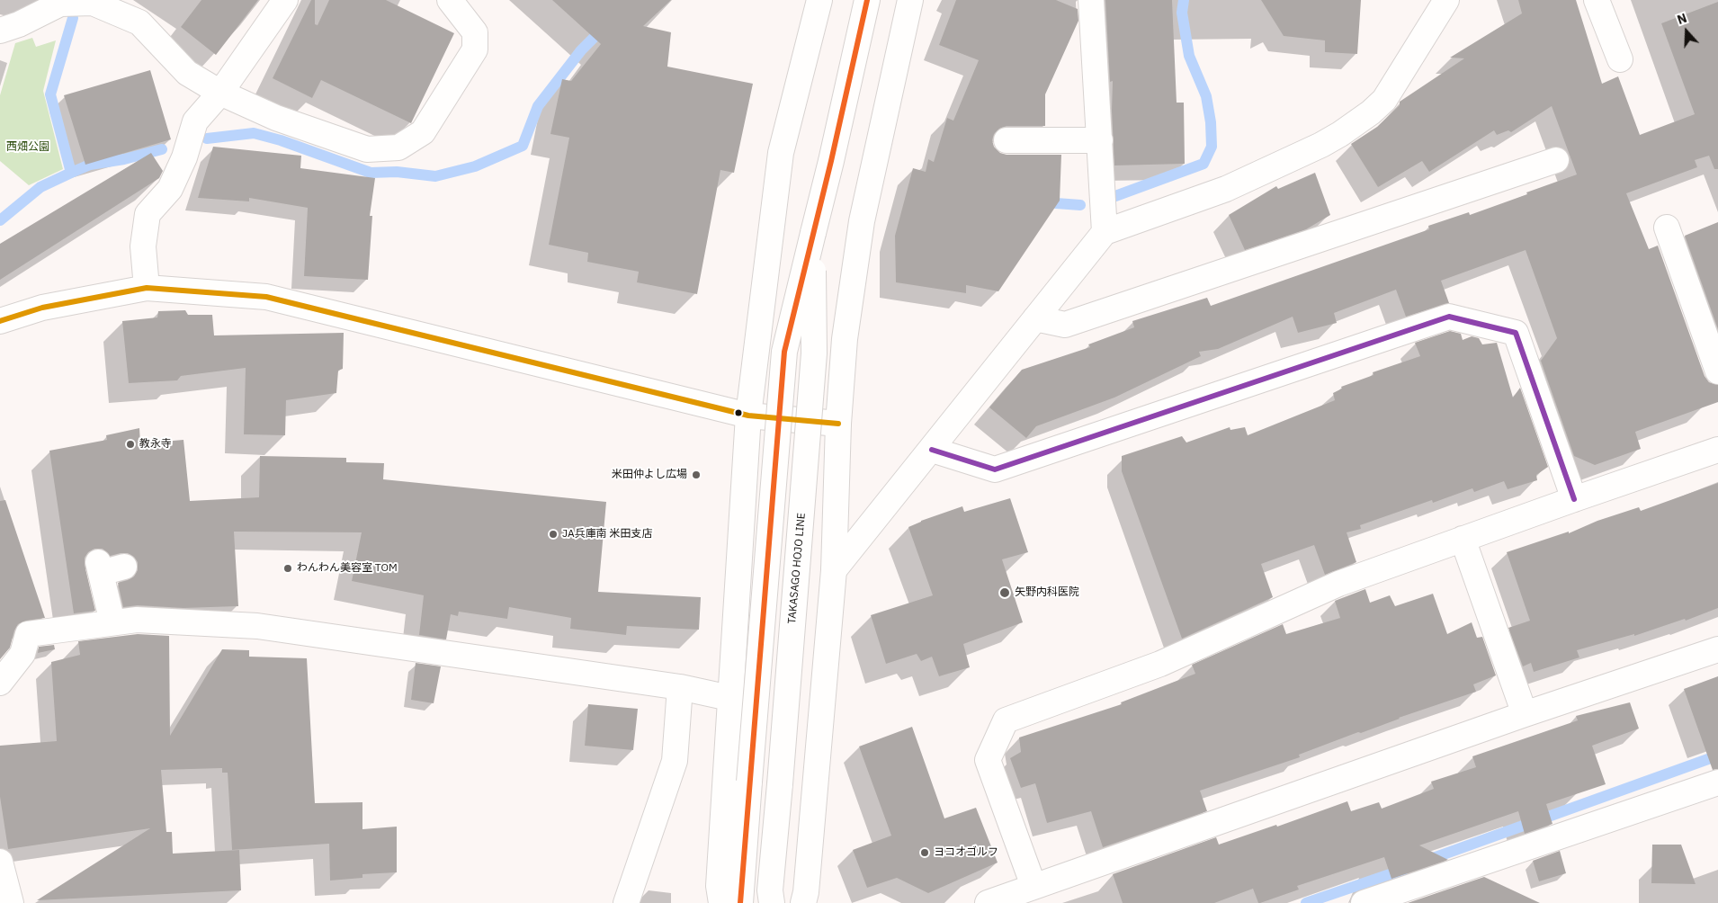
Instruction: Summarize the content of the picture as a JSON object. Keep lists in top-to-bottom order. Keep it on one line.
{"streets":{"street":["TAKASAGO HOJO LINE"]},"parks":["西畑公園"],"places":["教永寺","米田仲よし広場","JA兵庫南 米田支店","わんわん美容室 TOM","矢野内科医院","ヨコオゴルフ"],"north":"top"}
